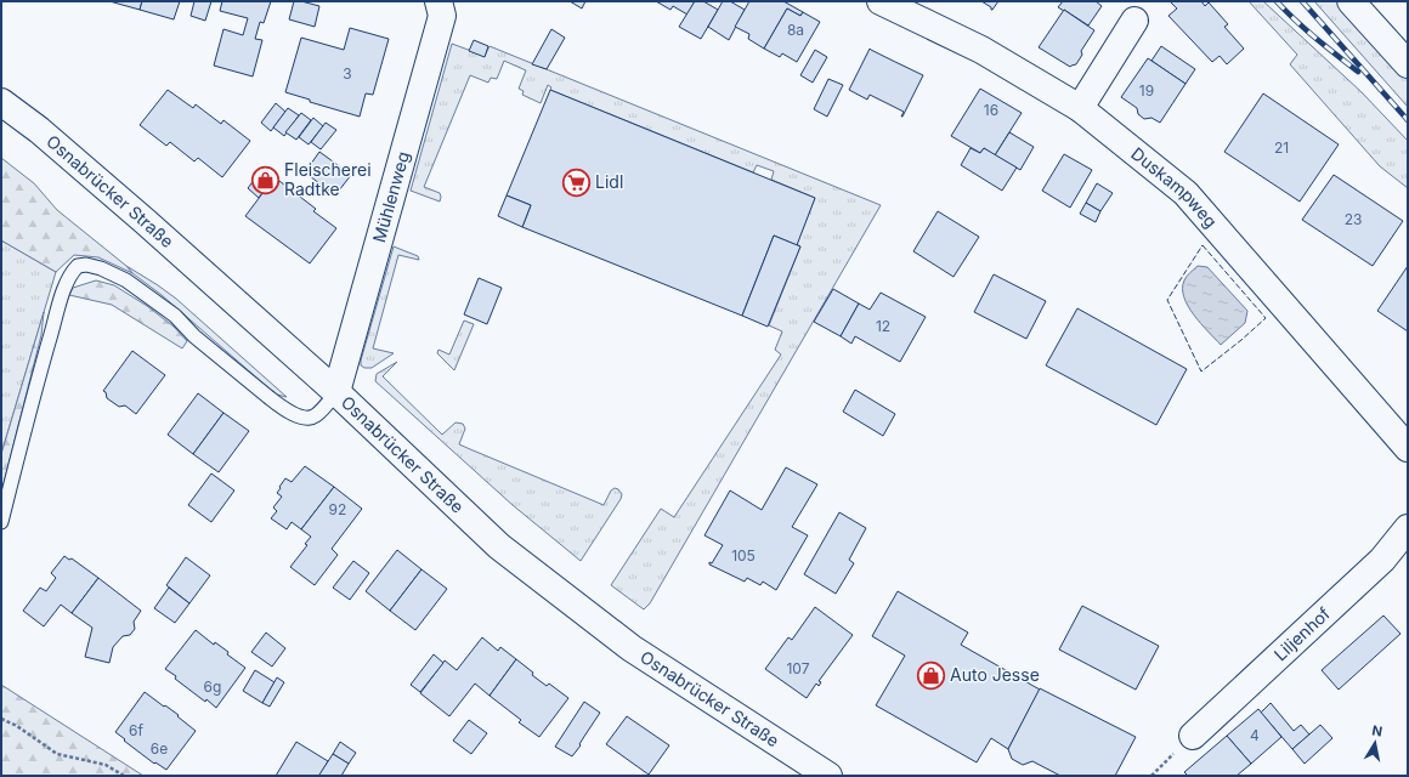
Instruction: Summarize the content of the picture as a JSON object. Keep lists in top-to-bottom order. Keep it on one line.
{"streets":{"street":["Duskampweg","Osnabrücker Straße","Mühlenweg","Liljenhof"]},"crossings":[["Osnabrücker Straße","Mühlenweg"]],"places":{"shop":["Fleischerei Radtke","Auto Jesse"],"supermarket":["Lidl"]},"house_numbers":["8a","3","19","16","21","23","12","92","105","107","6g","6f","4","6e"],"north":"top"}
